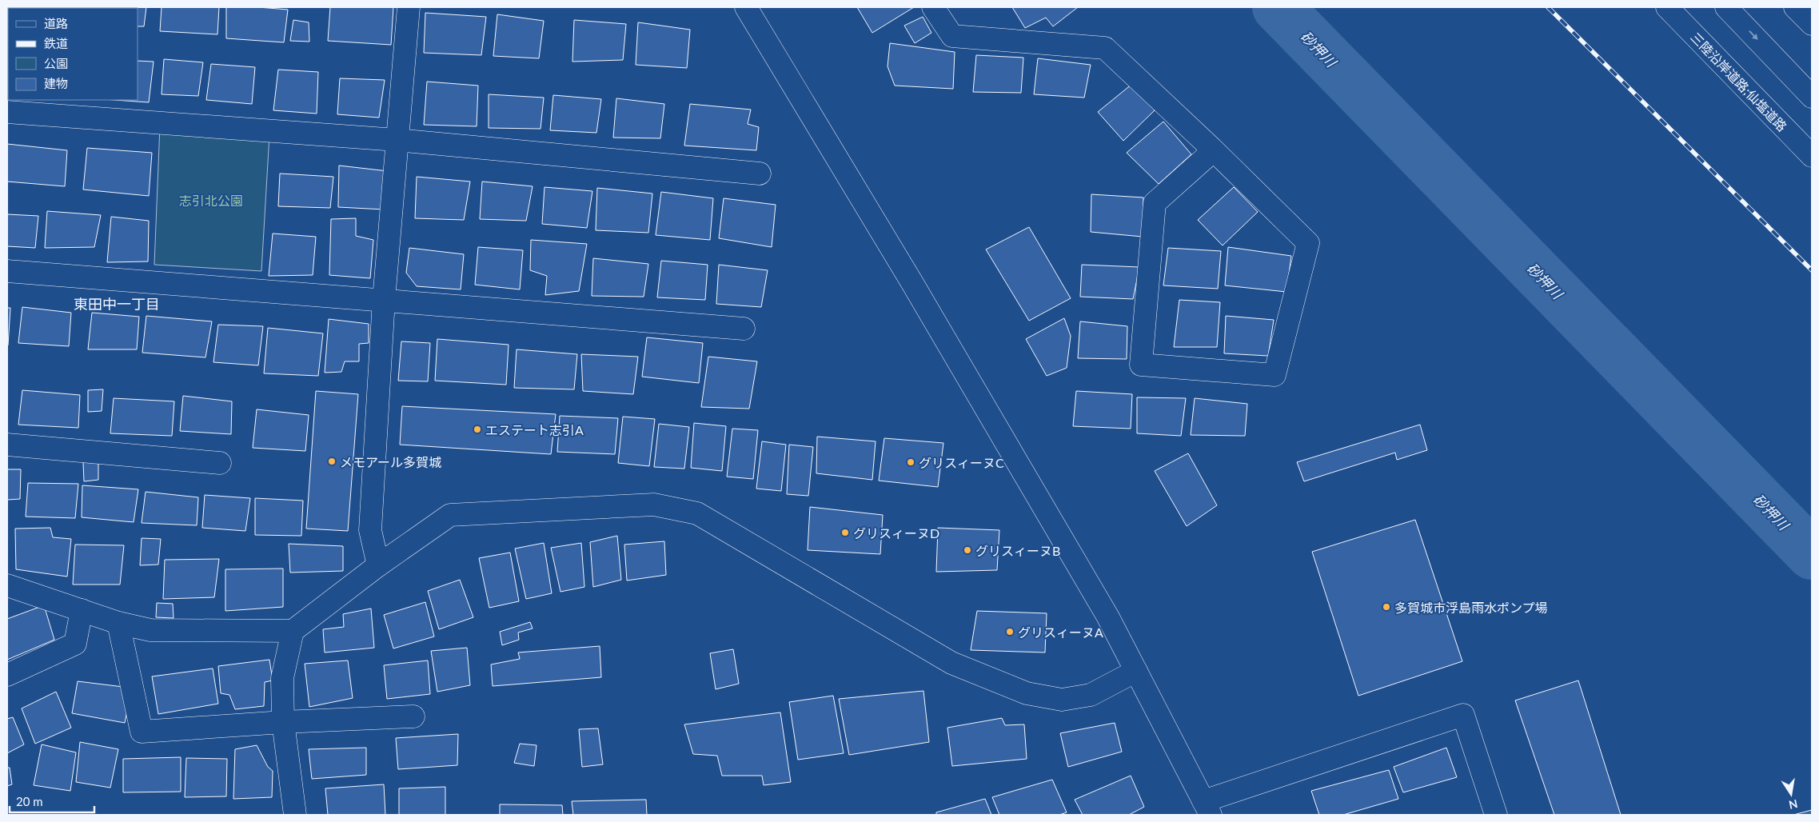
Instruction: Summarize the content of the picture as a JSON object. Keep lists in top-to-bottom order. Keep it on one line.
{"streets":{"main road":["三陸沿岸道路;仙塩道路"]},"districts":["東田中一丁目"],"water":["砂押川"],"parks":["志引北公園"],"places":["エステート志引A","メモアール多賀城","グリスィーヌC","グリスィーヌD","グリスィーヌB","多賀城市浮島雨水ポンプ場","グリスィーヌA"],"legend":["道路","鉄道","公園","建物"],"scale_bar":"20 m","north":"bottom"}
